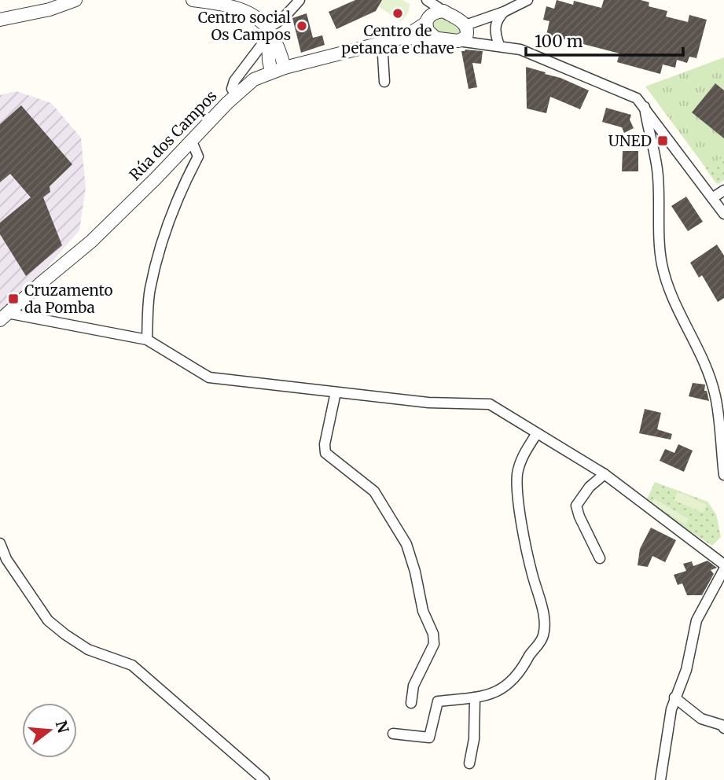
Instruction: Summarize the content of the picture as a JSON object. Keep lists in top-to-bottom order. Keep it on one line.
{"streets":{"street":["Rúa dos Campos"]},"places":{"other":["Centro de petanca e chave","Centro social Os Campos"],"transit":["UNED","Cruzamento da Pomba"]},"scale_bar":"100 m","north":"right"}
